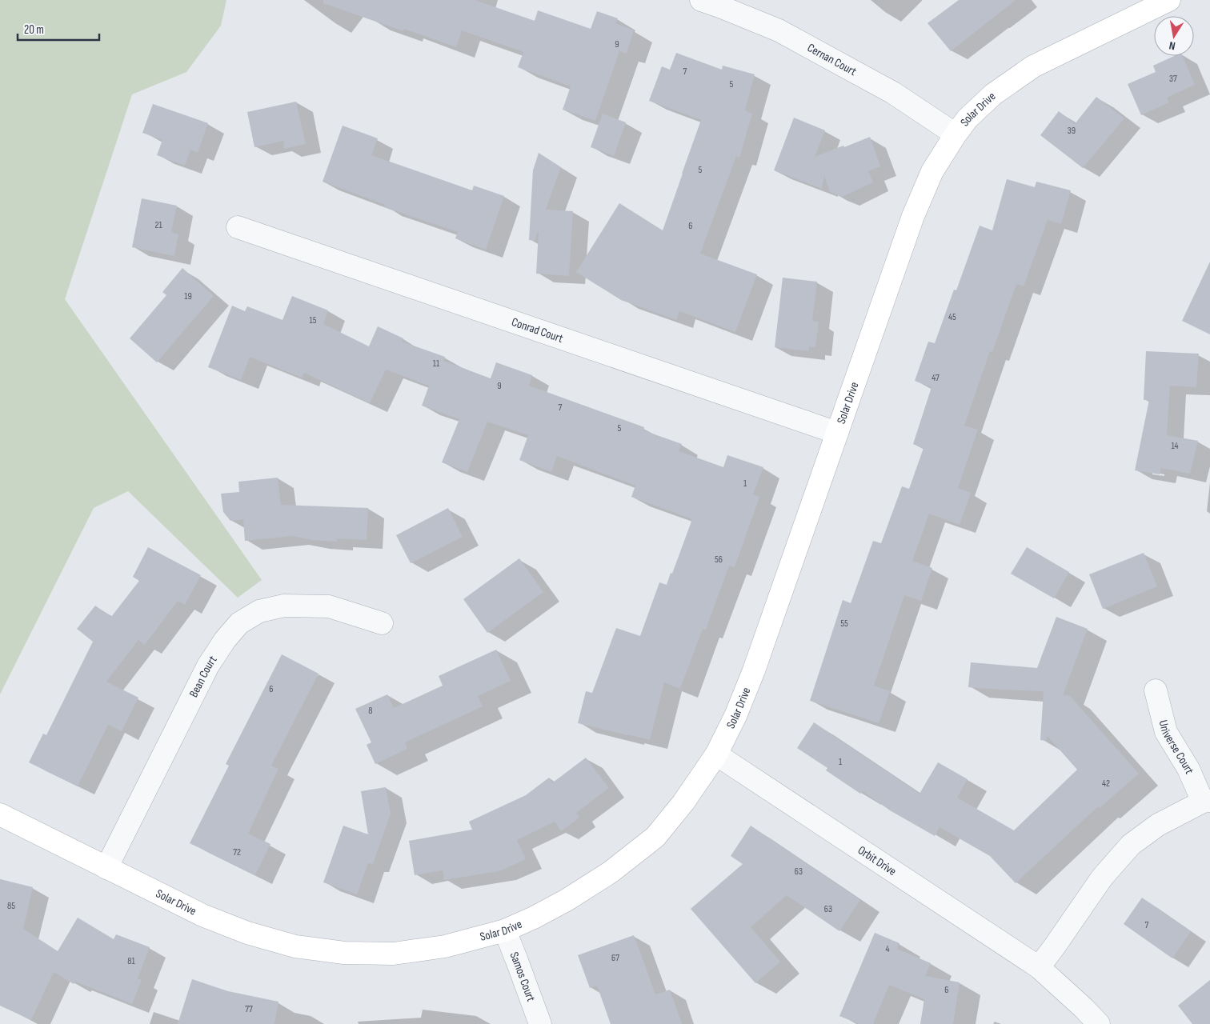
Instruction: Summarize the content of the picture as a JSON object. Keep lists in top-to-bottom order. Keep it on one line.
{"streets":{"street":["Cernan Court","Solar Drive","Conrad Court","Bean Court","Universe Court","Orbit Drive","Samos Court"]},"crossings":[["Cernan Court","Solar Drive"],["Solar Drive","Conrad Court"],["Solar Drive","Bean Court"],["Solar Drive","Orbit Drive"],["Solar Drive","Samos Court"]],"house_numbers":["9","7","37","5","39","5","21","6","19","45","15","11","47","9","7","5","14","1","56","55","6","8","1","42","72","63","85","63","7","4","67","81","6","77"],"scale_bar":"20 m","north":"bottom"}
